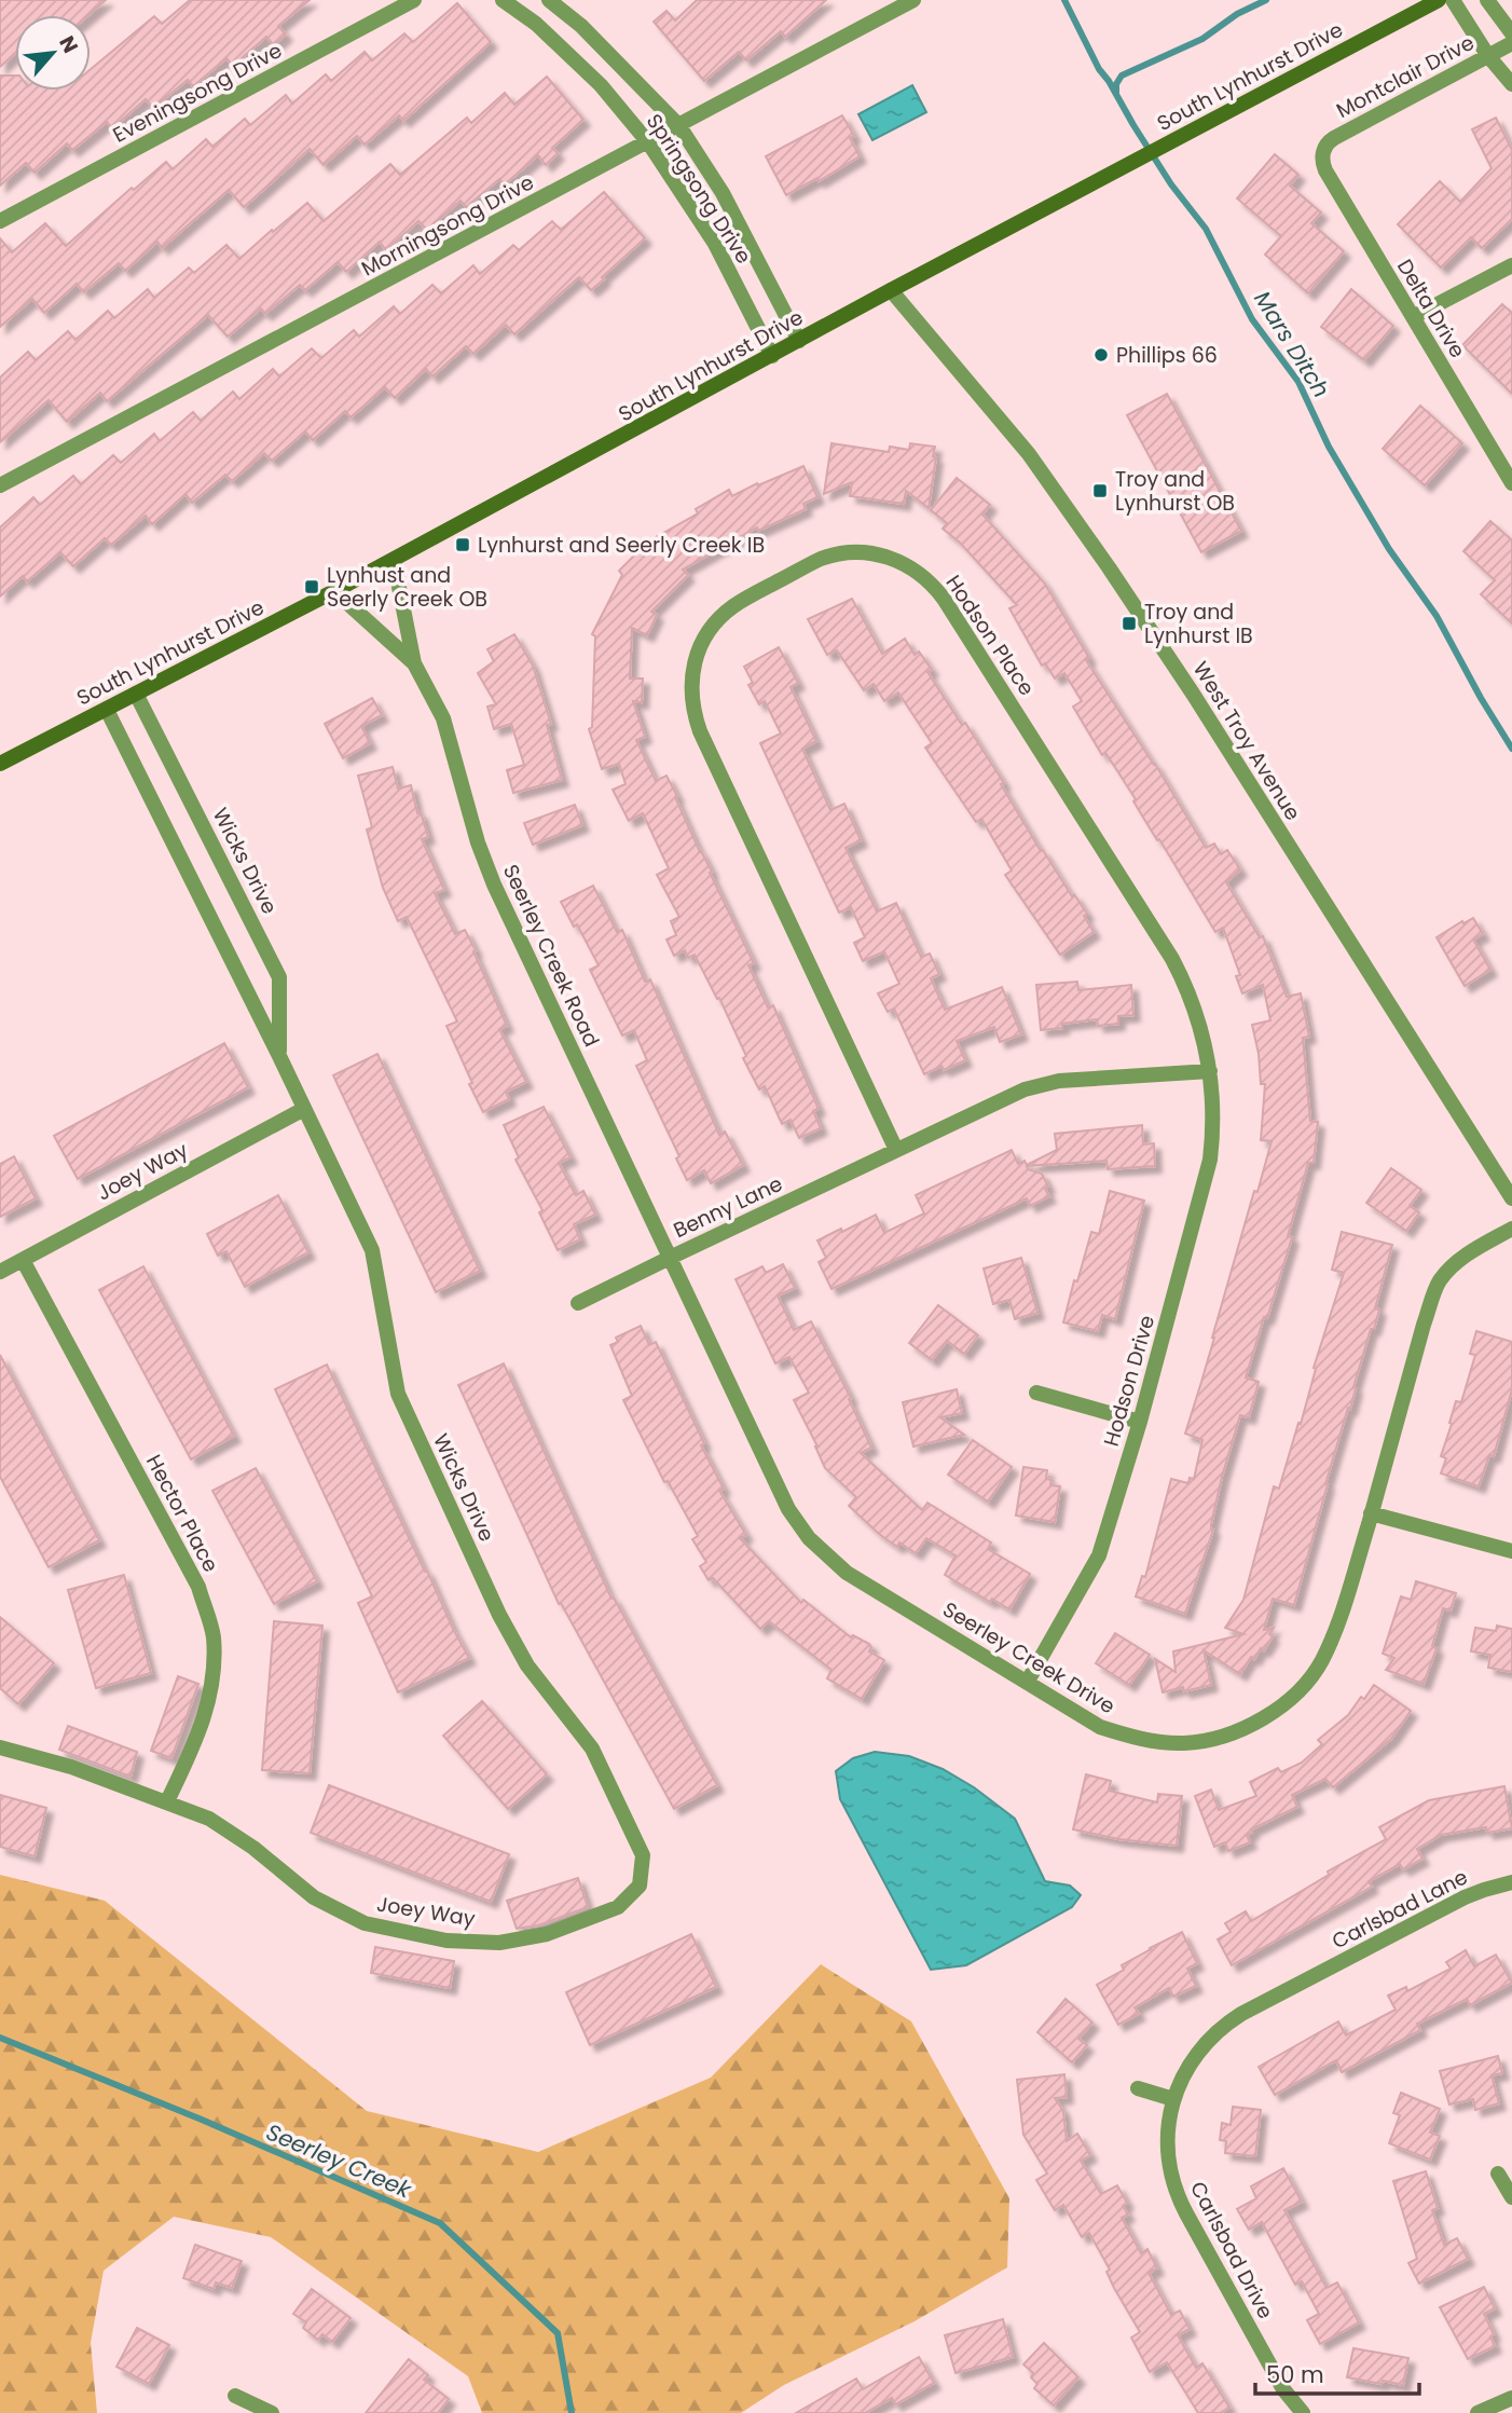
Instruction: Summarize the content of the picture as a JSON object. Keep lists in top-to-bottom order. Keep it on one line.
{"streets":{"main road":["South Lynhurst Drive"],"street":["Montclair Drive","Eveningsong Drive","Springsong Drive","Morningsong Drive","Delta Drive","Hodson Place","West Troy Avenue","Wicks Drive","Seerley Creek Road","Joey Way","Benny Lane","Hodson Drive","Hector Place","Seerley Creek Drive","Carlsbad Lane","Carlsbad Drive"]},"crossings":[["South Lynhurst Drive","Springsong Drive"],["South Lynhurst Drive","West Troy Avenue"],["South Lynhurst Drive","Wicks Drive"],["South Lynhurst Drive","Seerley Creek Road"],["Montclair Drive","Delta Drive"],["Springsong Drive","Morningsong Drive"],["Hodson Place","Benny Lane"],["Hodson Place","Hodson Drive"],["Wicks Drive","Joey Way"],["Seerley Creek Road","Benny Lane"],["Seerley Creek Road","Seerley Creek Drive"],["Joey Way","Hector Place"],["Benny Lane","Hodson Drive"],["Benny Lane","Seerley Creek Drive"],["Hodson Drive","Seerley Creek Drive"],["Carlsbad Lane","Carlsbad Drive"]],"water":["Mars Ditch","Seerley Creek"],"places":{"other":["Phillips 66"],"transit":["Troy and Lynhurst OB","Lynhurst and Seerly Creek IB","Lynhust and Seerly Creek OB","Troy and Lynhurst IB"]},"scale_bar":"50 m","north":"top right"}
